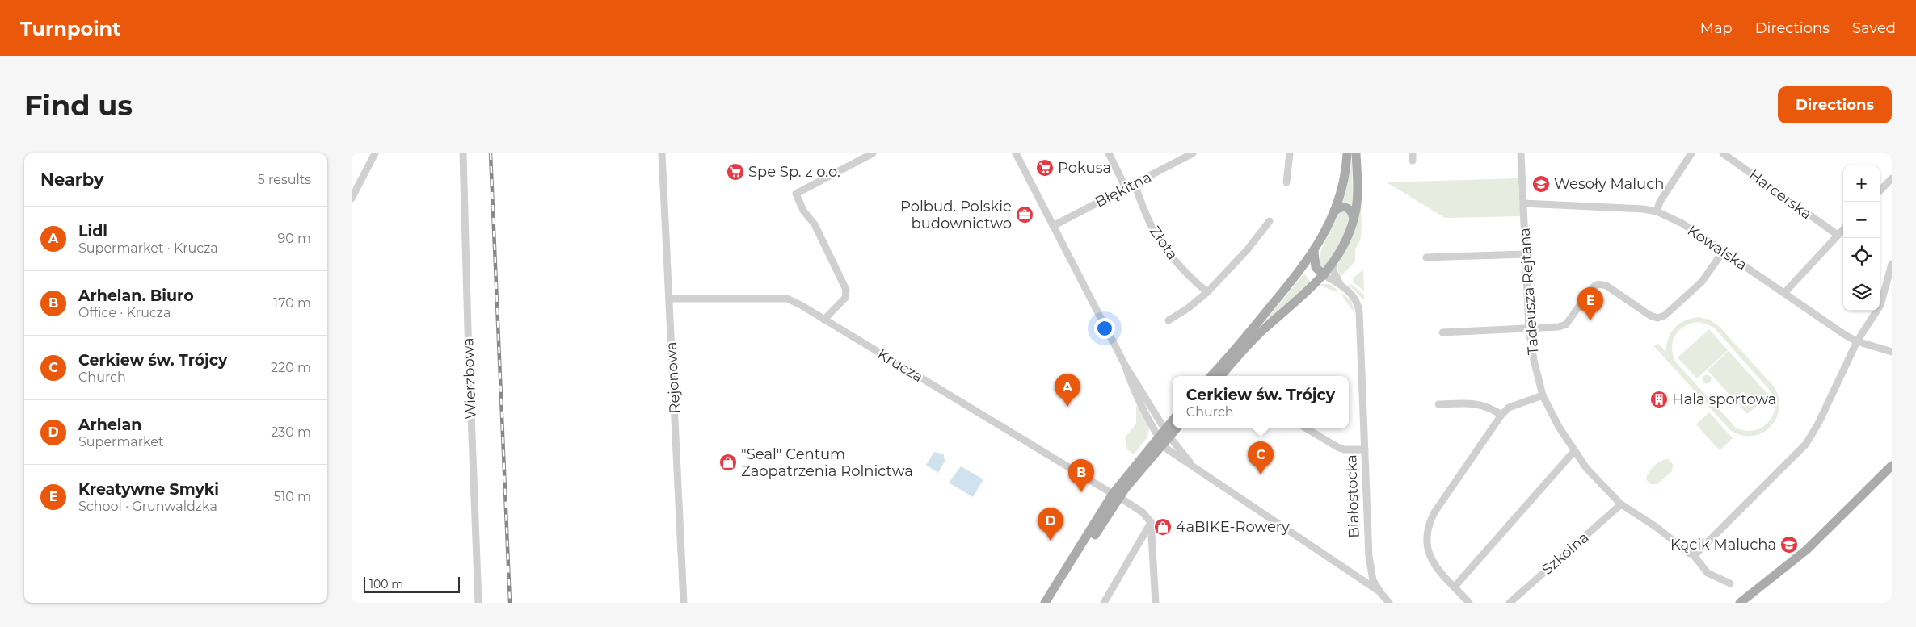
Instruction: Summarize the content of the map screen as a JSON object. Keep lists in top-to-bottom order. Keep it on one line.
{"streets":{"street":["Błękitna","Harcerska","Złota","Kowalska","Tadeusza Rejtana","Krucza","Rejonowa","Wierzbowa","Białostocka","Szkolna"]},"crossings":[["Błękitna","Złota"],["Kowalska","Tadeusza Rejtana"],["Tadeusza Rejtana","Szkolna"],["Krucza","Rejonowa"]],"places":{"supermarket":["Pokusa","Spe Sp. z o.o."],"school or university":["Wesoły Maluch","Kącik Malucha"],"office":["Polbud. Polskie budownictwo"],"building":["Hala sportowa"],"shop":["\"Seal\" Centum Zaopatrzenia Rolnictwa","4aBIKE-Rowery"]},"scale_bar":"100 m","page":{"header":"Turnpoint","nav":["Map","Directions","Saved"],"buttons":"Directions","title":"Find us","heading":["Nearby","5 results"],"map_buttons":["+","−"],"list":[{"mark":"A","name":"Lidl","note":"Supermarket · Krucza","value":"90 m"},{"mark":"B","name":"Arhelan. Biuro","note":"Office · Krucza","value":"170 m"},{"mark":"C","name":"Cerkiew św. Trójcy","note":"Church","value":"220 m"},{"mark":"D","name":"Arhelan","note":"Supermarket","value":"230 m"},{"mark":"E","name":"Kreatywne Smyki","note":"School · Grunwaldzka","value":"510 m"}],"pins":["E","A","C","B","D"],"popup":["Cerkiew św. Trójcy","Church"],"scale":"100 m"}}
